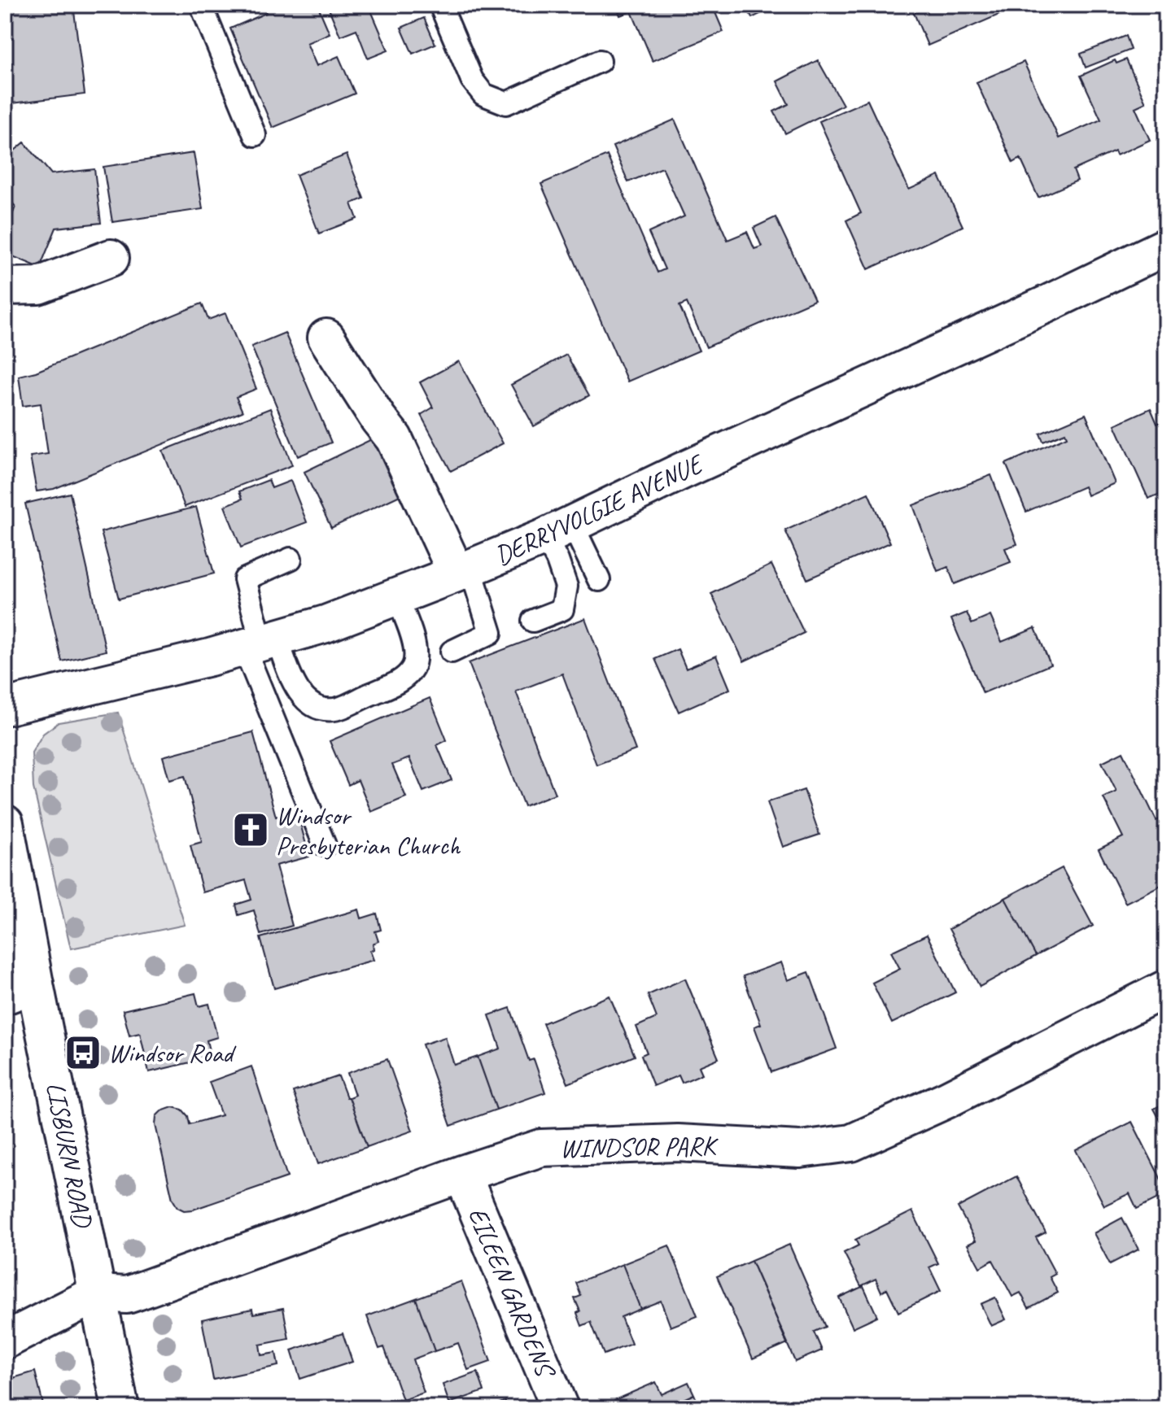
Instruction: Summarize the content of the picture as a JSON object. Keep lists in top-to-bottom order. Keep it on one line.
{"streets":{"street":["DERRYVOLGIE AVENUE","WINDSOR PARK","LISBURN ROAD","EILEEN GARDENS"]},"crossings":[["WINDSOR PARK","LISBURN ROAD"],["WINDSOR PARK","EILEEN GARDENS"]],"places":{"church":["Windsor Presbyterian Church"],"bus stop":["Windsor Road"]}}
